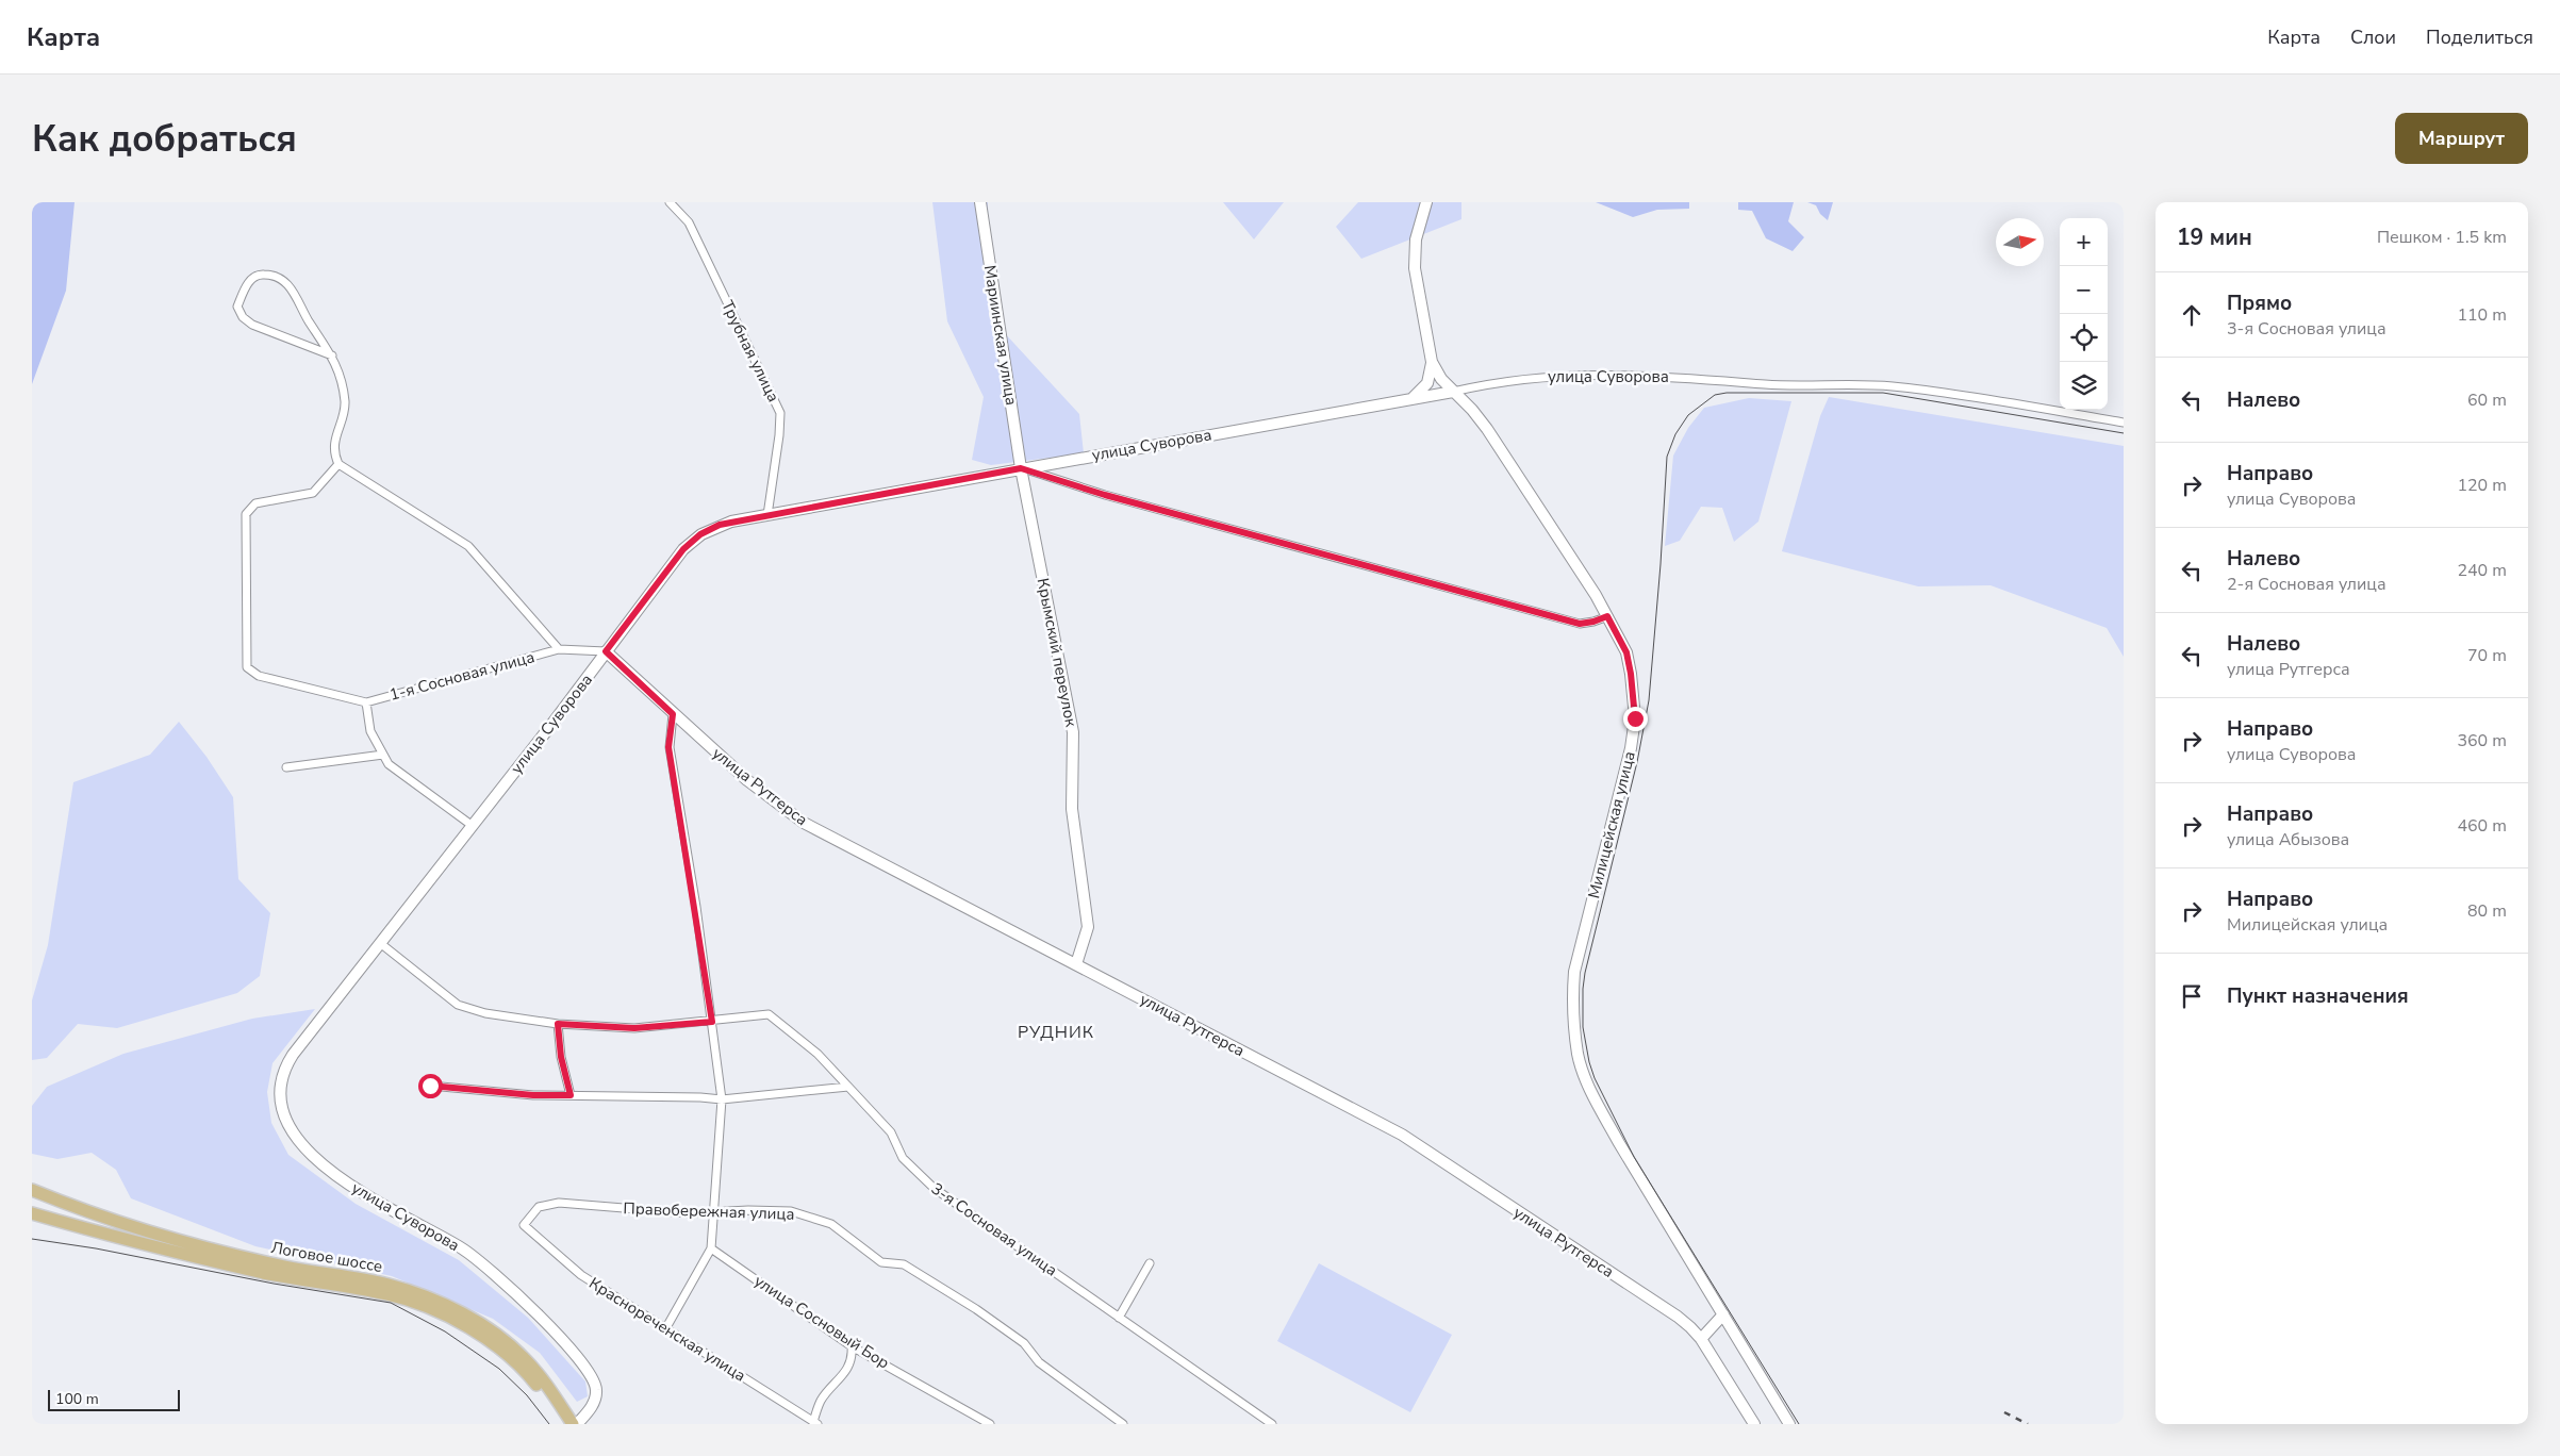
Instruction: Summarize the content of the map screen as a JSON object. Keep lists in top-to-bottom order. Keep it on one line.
{"streets":{"main road":["Мариинская улица","улица Суворова","Крымский переулок","улица Рутгерса","Милицейская улица","Логовое шоссе"],"street":["Трубная улица","1-я Сосновая улица","Правобережная улица","3-я Сосновая улица","улица Сосновый Бор","Краснореченская улица"]},"crossings":[["Мариинская улица","улица Суворова"],["Мариинская улица","Крымский переулок"],["Трубная улица","улица Суворова"],["улица Суворова","Крымский переулок"],["улица Суворова","1-я Сосновая улица"],["улица Суворова","улица Рутгерса"],["улица Суворова","Милицейская улица"],["Крымский переулок","улица Рутгерса"],["1-я Сосновая улица","улица Рутгерса"],["Правобережная улица","Краснореченская улица"]],"districts":["РУДНИК"],"scale_bar":"100 m","north":"right","page":{"header":"Карта","nav":["Карта","Слои","Поделиться"],"buttons":"Маршрут","title":"Как добраться","heading":["19 мин","Пешком · 1.5 km"],"map_buttons":["+","−"],"list":[["Прямо","3-я Сосновая улица","110 m"],["Налево","60 m"],["Направо","улица Суворова","120 m"],["Налево","2-я Сосновая улица","240 m"],["Налево","улица Рутгерса","70 m"],["Направо","улица Суворова","360 m"],["Направо","улица Абызова","460 m"],["Направо","Милицейская улица","80 m"],"Пункт назначения"],"scale":"100 m"}}
